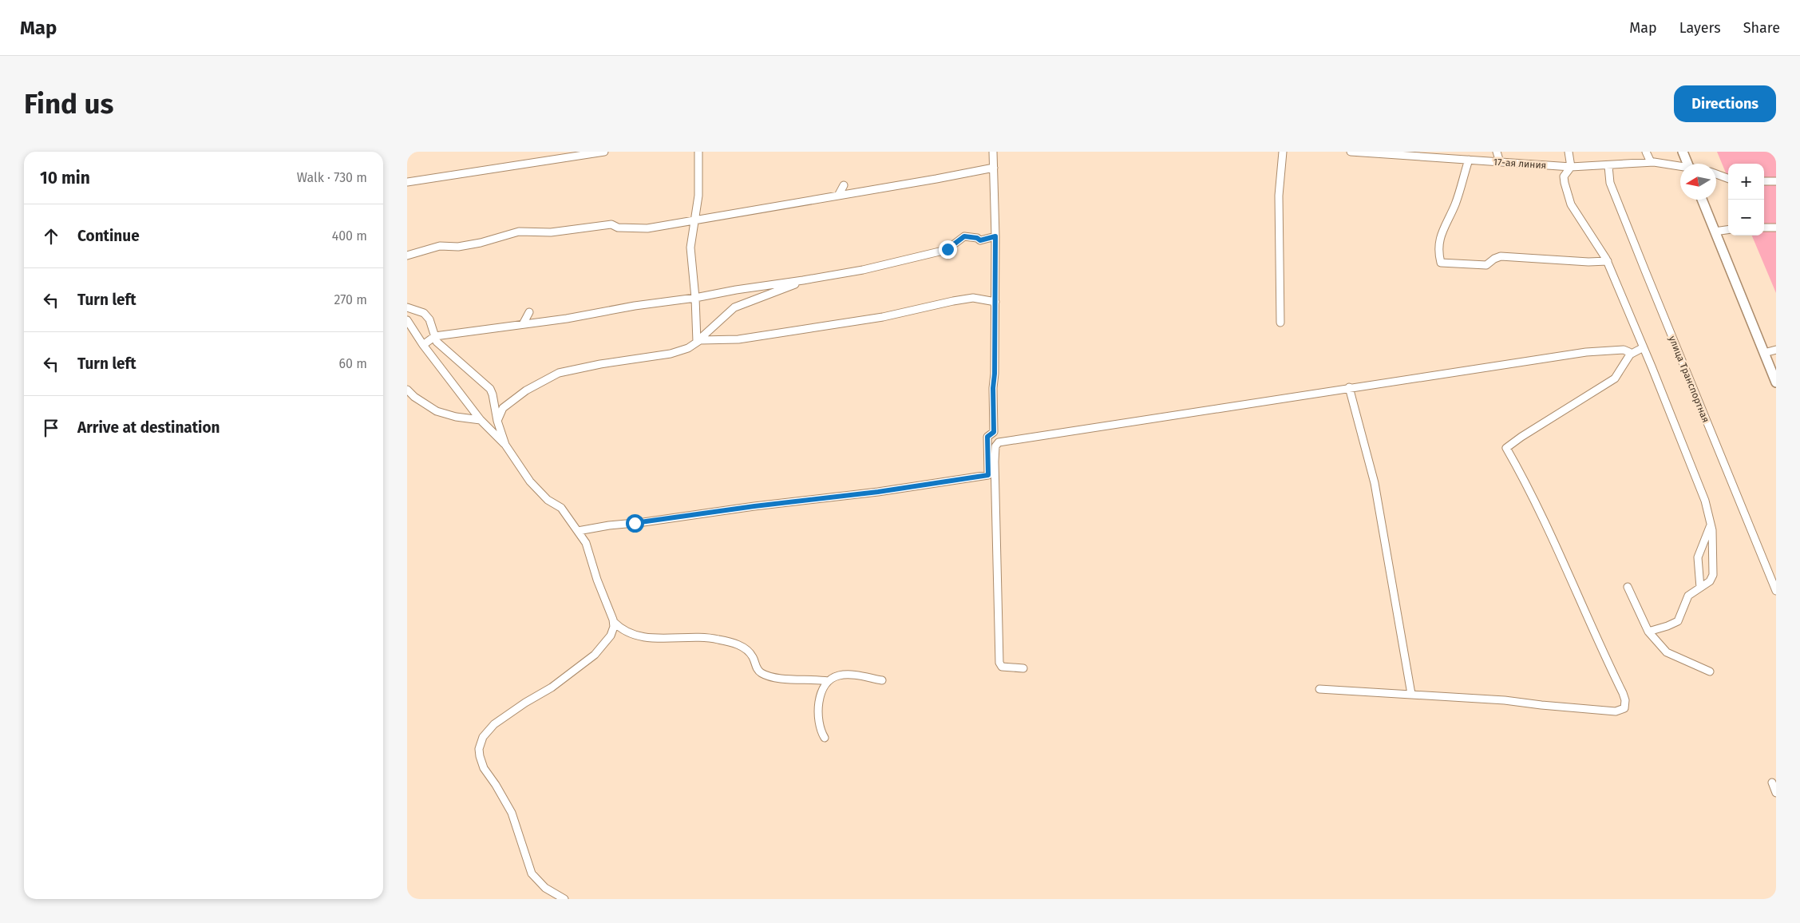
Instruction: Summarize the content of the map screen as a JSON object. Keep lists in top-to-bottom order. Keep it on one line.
{"streets":{"street":["17-ая линия","улица Транспортная"]},"crossings":[["17-ая линия","улица Транспортная"]],"north":"left","page":{"header":"Map","nav":["Map","Layers","Share"],"buttons":"Directions","title":"Find us","heading":["10 min","Walk · 730 m"],"map_buttons":["+","−"],"list":[["Continue","400 m"],["Turn left","270 m"],["Turn left","60 m"],"Arrive at destination"]}}
